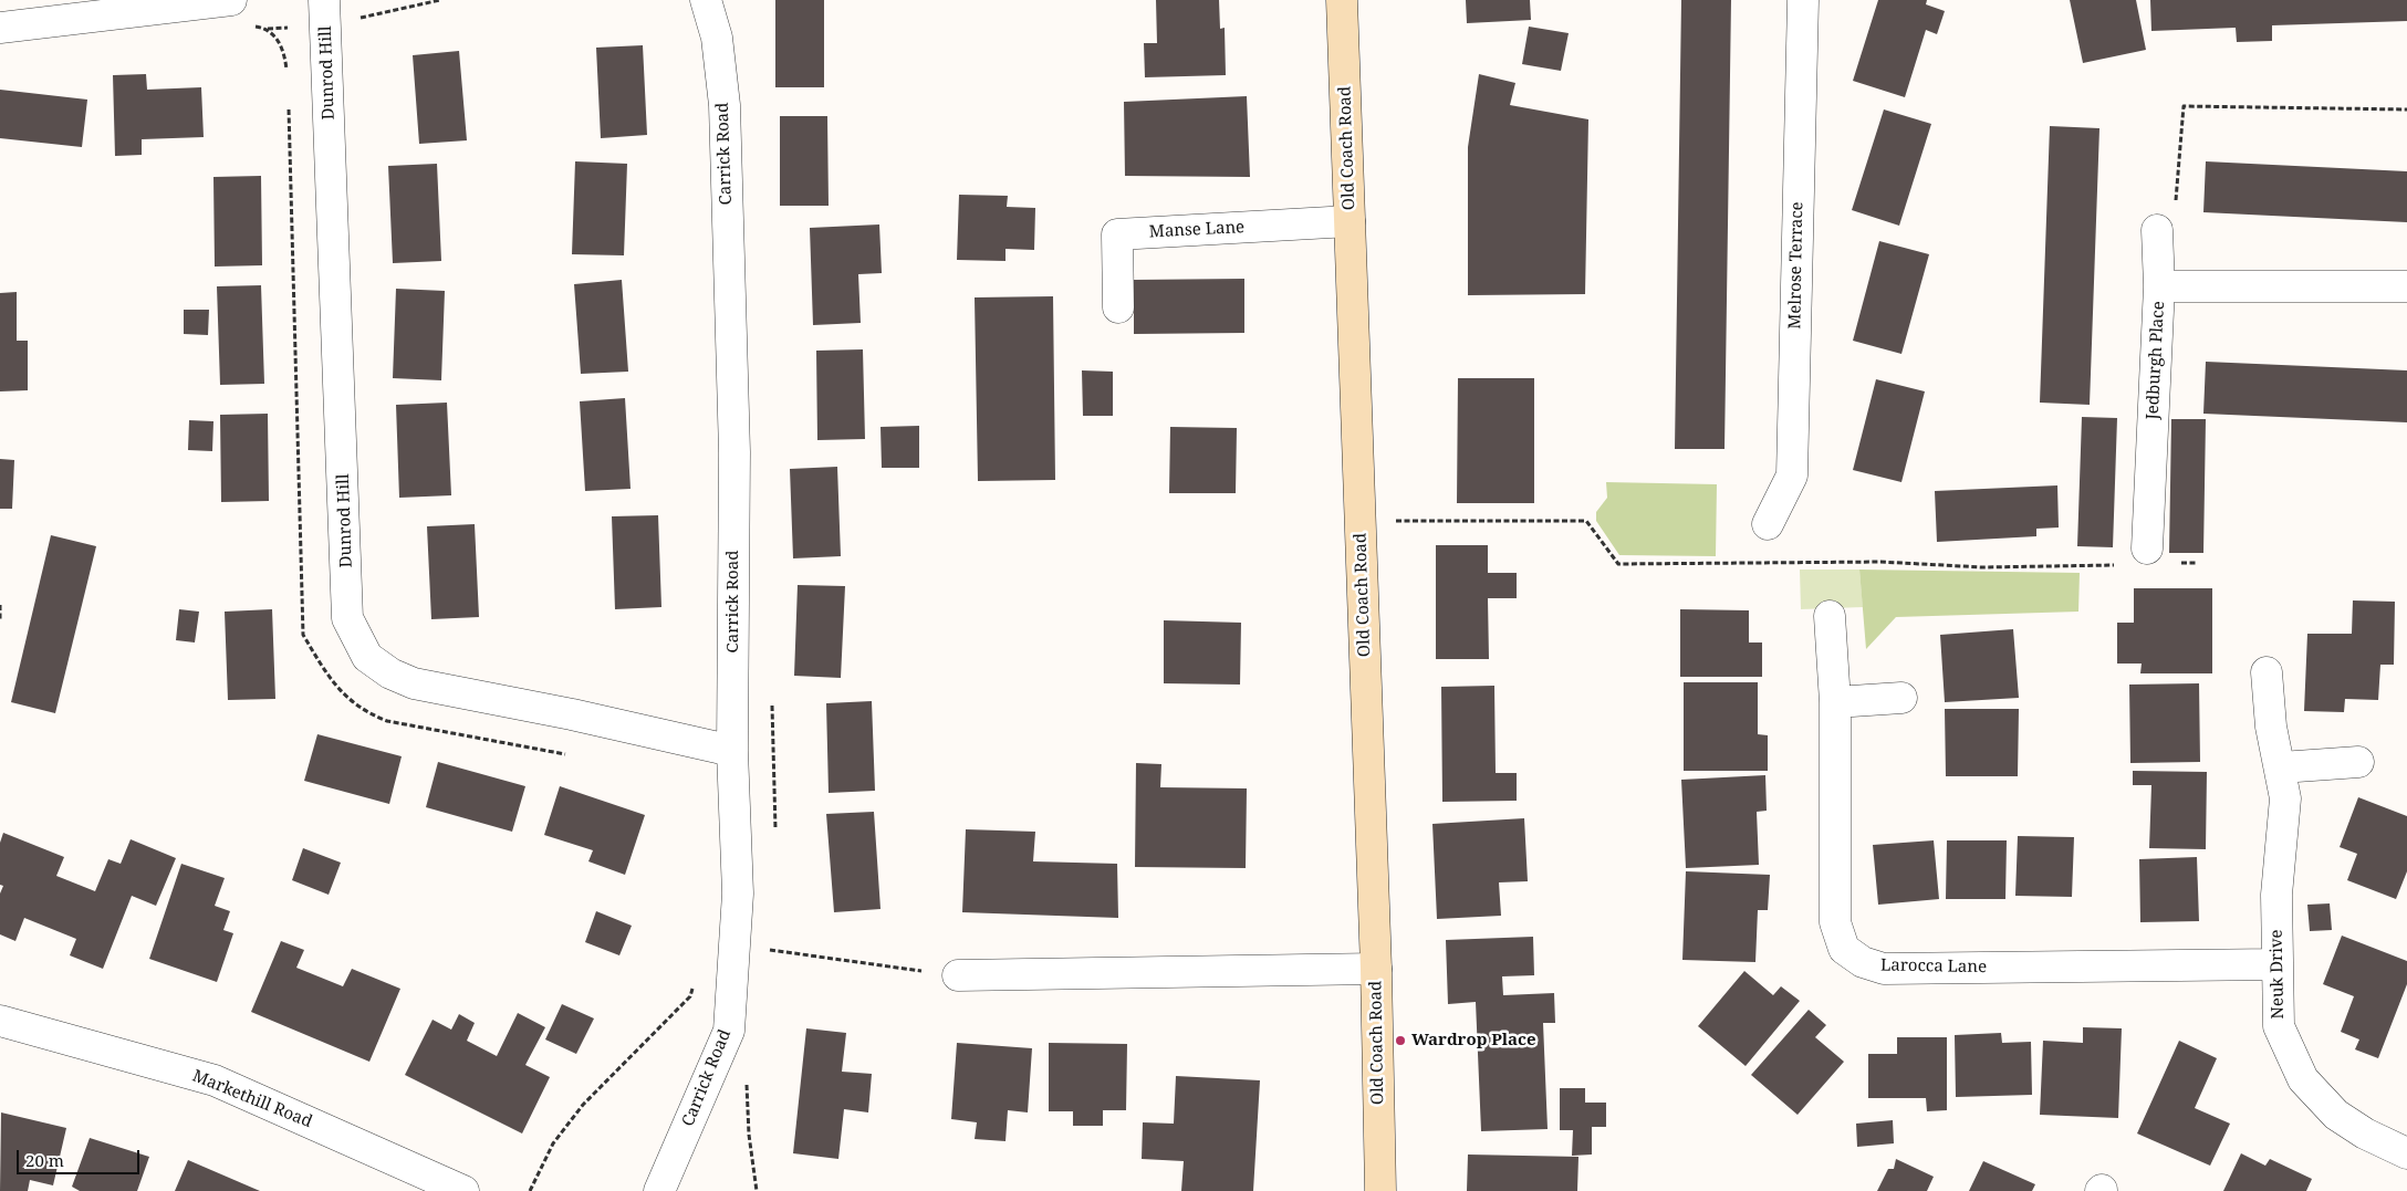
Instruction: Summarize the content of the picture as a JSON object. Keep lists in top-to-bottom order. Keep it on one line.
{"streets":{"street":["Dunrod Hill","Old Coach Road","Carrick Road","Manse Lane","Melrose Terrace","Jedburgh Place","Larocca Lane","Neuk Drive","Markethill Road"]},"crossings":[["Dunrod Hill","Carrick Road"],["Old Coach Road","Manse Lane"],["Larocca Lane","Neuk Drive"]],"places":["Wardrop Place"],"scale_bar":"20 m"}
